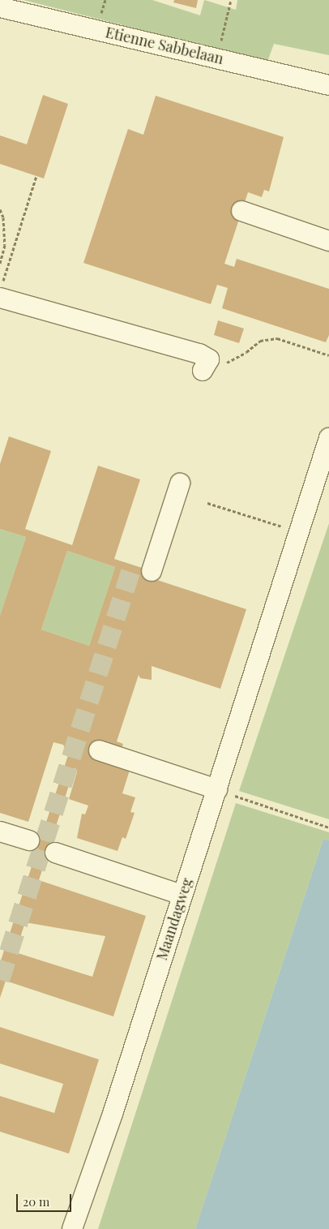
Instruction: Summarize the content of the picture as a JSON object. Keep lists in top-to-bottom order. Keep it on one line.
{"streets":{"street":["Etienne Sabbelaan","Maandagweg"]},"scale_bar":"20 m"}
